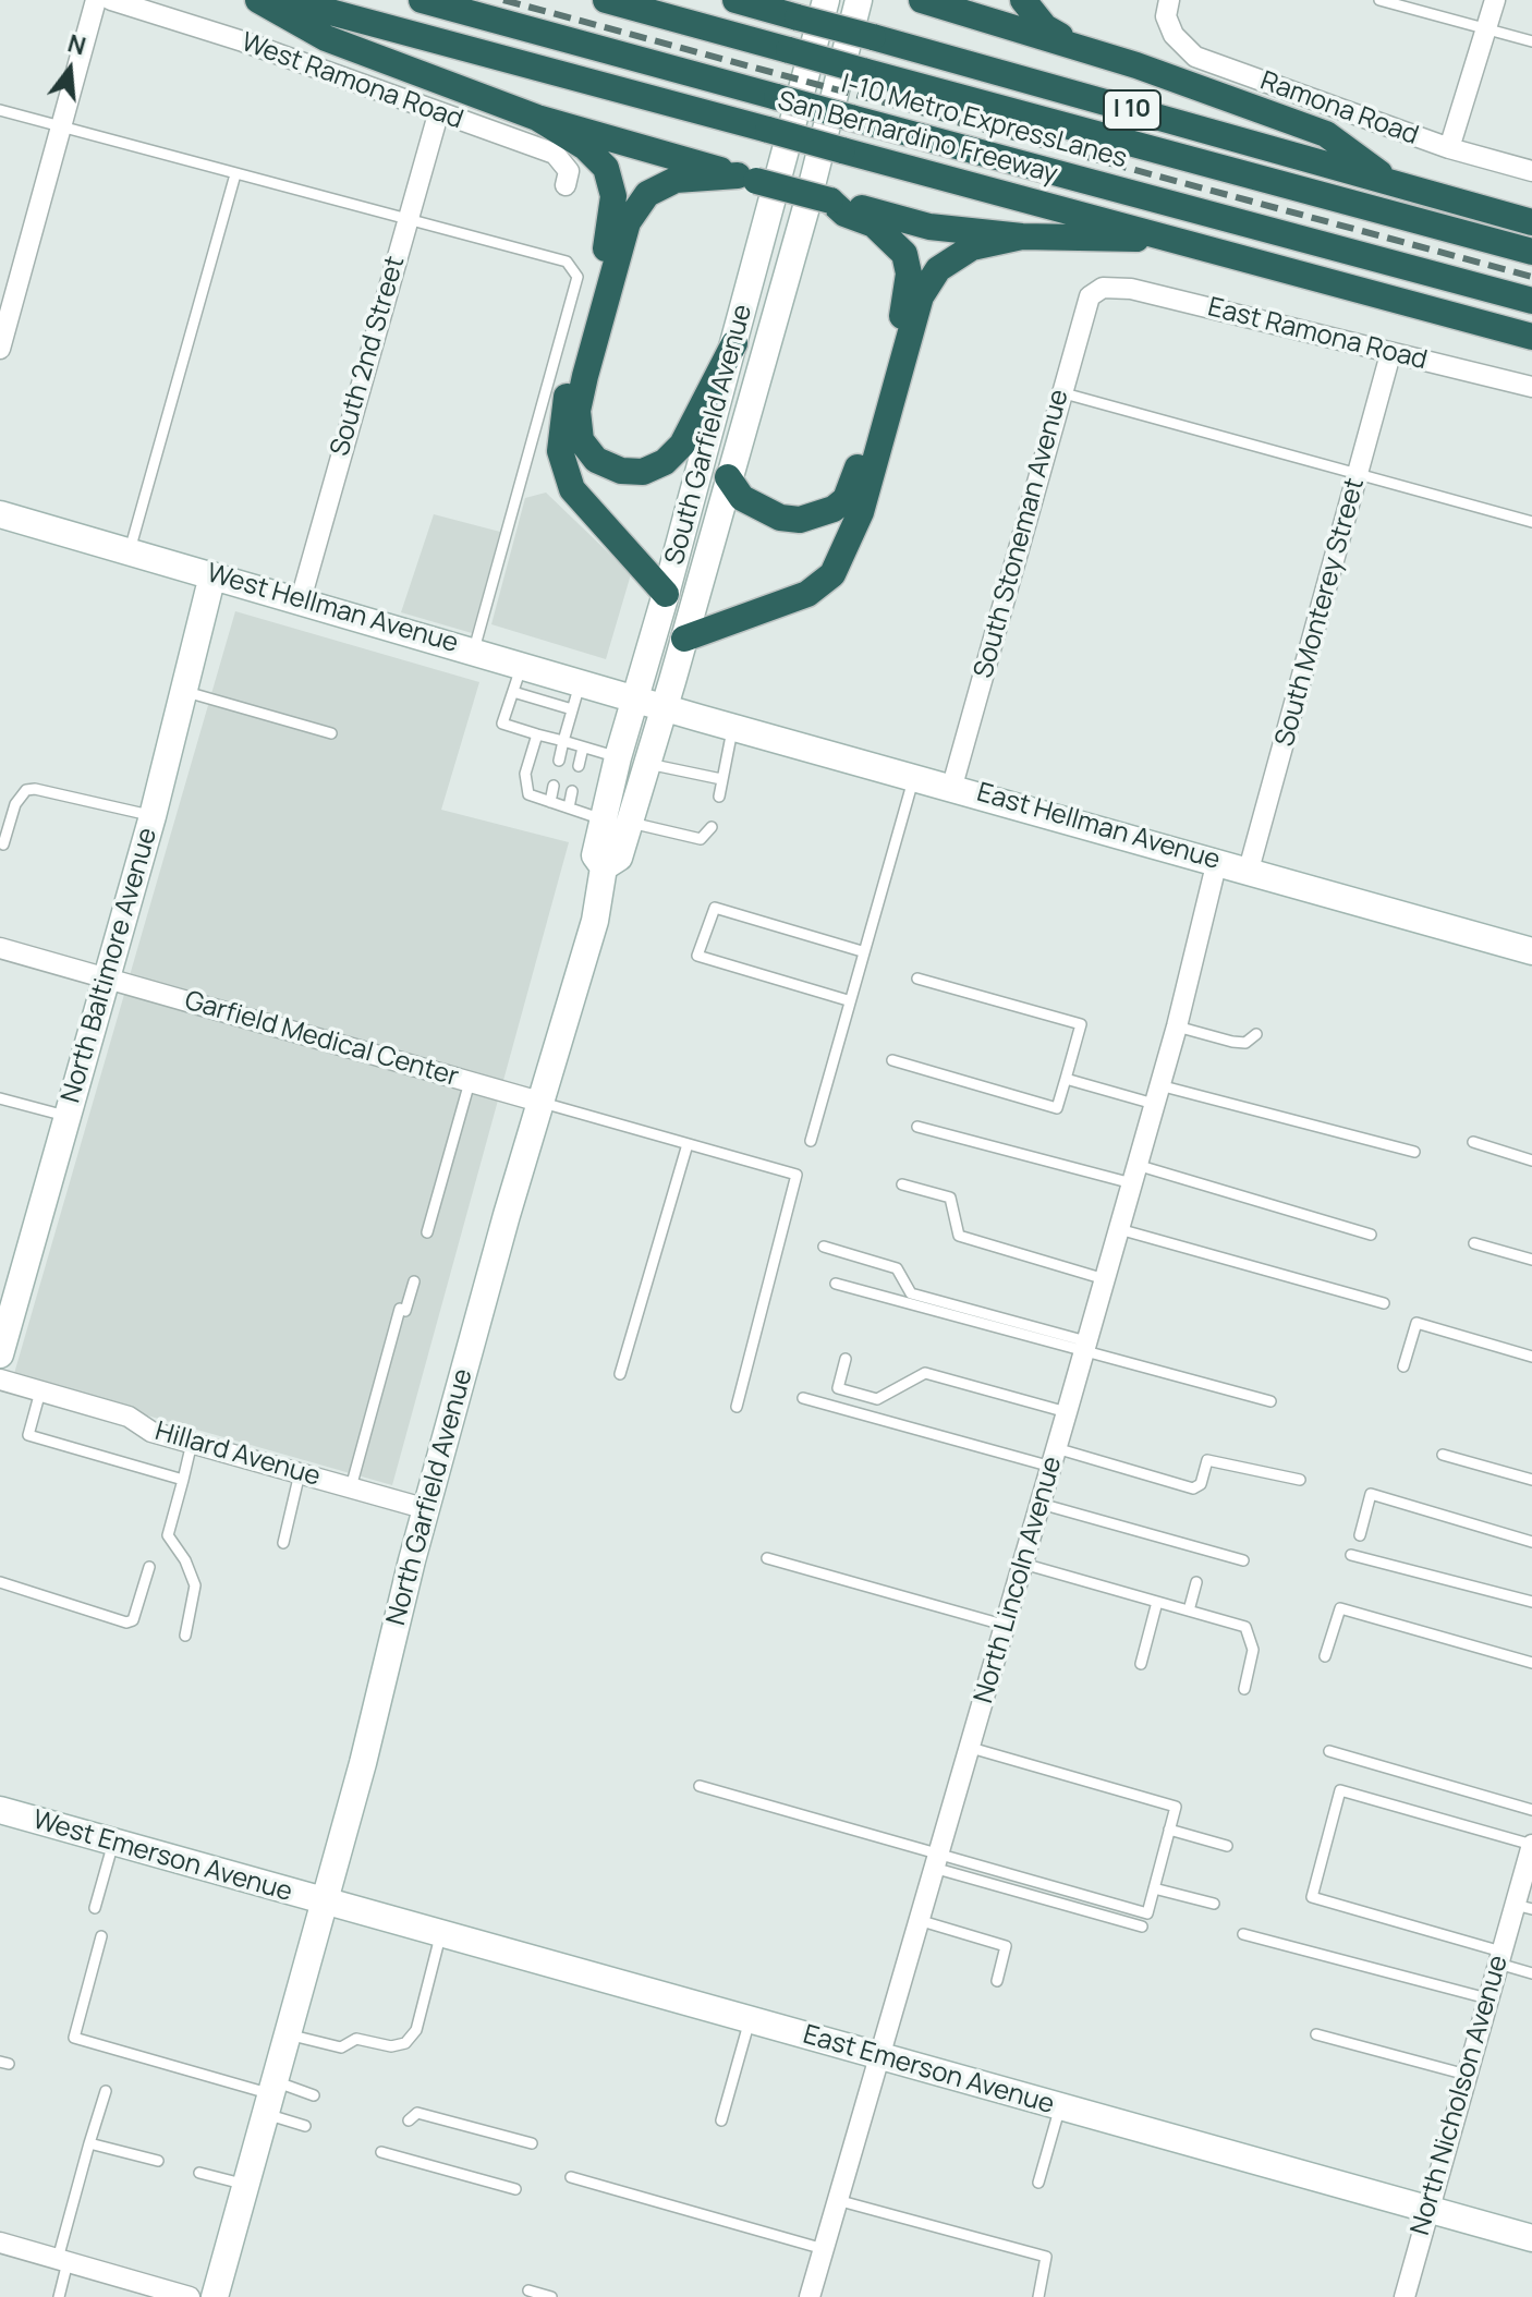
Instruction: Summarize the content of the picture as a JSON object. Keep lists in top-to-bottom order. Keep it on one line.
{"streets":{"highway":["I 10","I-10 Metro ExpressLanes","San Bernardino Freeway"],"street":["West Ramona Road","Ramona Road","East Ramona Road","South 2nd Street","South Garfield Avenue","South Stoneman Avenue","West Hellman Avenue","South Monterey Street","East Hellman Avenue","North Baltimore Avenue","Garfield Medical Center","Hillard Avenue","North Garfield Avenue","North Lincoln Avenue","West Emerson Avenue","East Emerson Avenue","North Nicholson Avenue"]},"crossings":[["West Ramona Road","South 2nd Street"],["East Ramona Road","South Stoneman Avenue"],["East Ramona Road","South Monterey Street"],["South 2nd Street","West Hellman Avenue"],["South Garfield Avenue","West Hellman Avenue"],["South Garfield Avenue","East Hellman Avenue"],["South Garfield Avenue","North Garfield Avenue"],["South Stoneman Avenue","East Hellman Avenue"],["West Hellman Avenue","East Hellman Avenue"],["West Hellman Avenue","North Baltimore Avenue"],["West Hellman Avenue","North Garfield Avenue"],["South Monterey Street","East Hellman Avenue"],["East Hellman Avenue","North Garfield Avenue"],["East Hellman Avenue","North Lincoln Avenue"],["North Baltimore Avenue","Garfield Medical Center"],["Garfield Medical Center","North Garfield Avenue"],["Hillard Avenue","North Garfield Avenue"],["North Garfield Avenue","West Emerson Avenue"],["North Garfield Avenue","East Emerson Avenue"],["North Lincoln Avenue","East Emerson Avenue"],["West Emerson Avenue","East Emerson Avenue"],["East Emerson Avenue","North Nicholson Avenue"]],"north":"top"}
